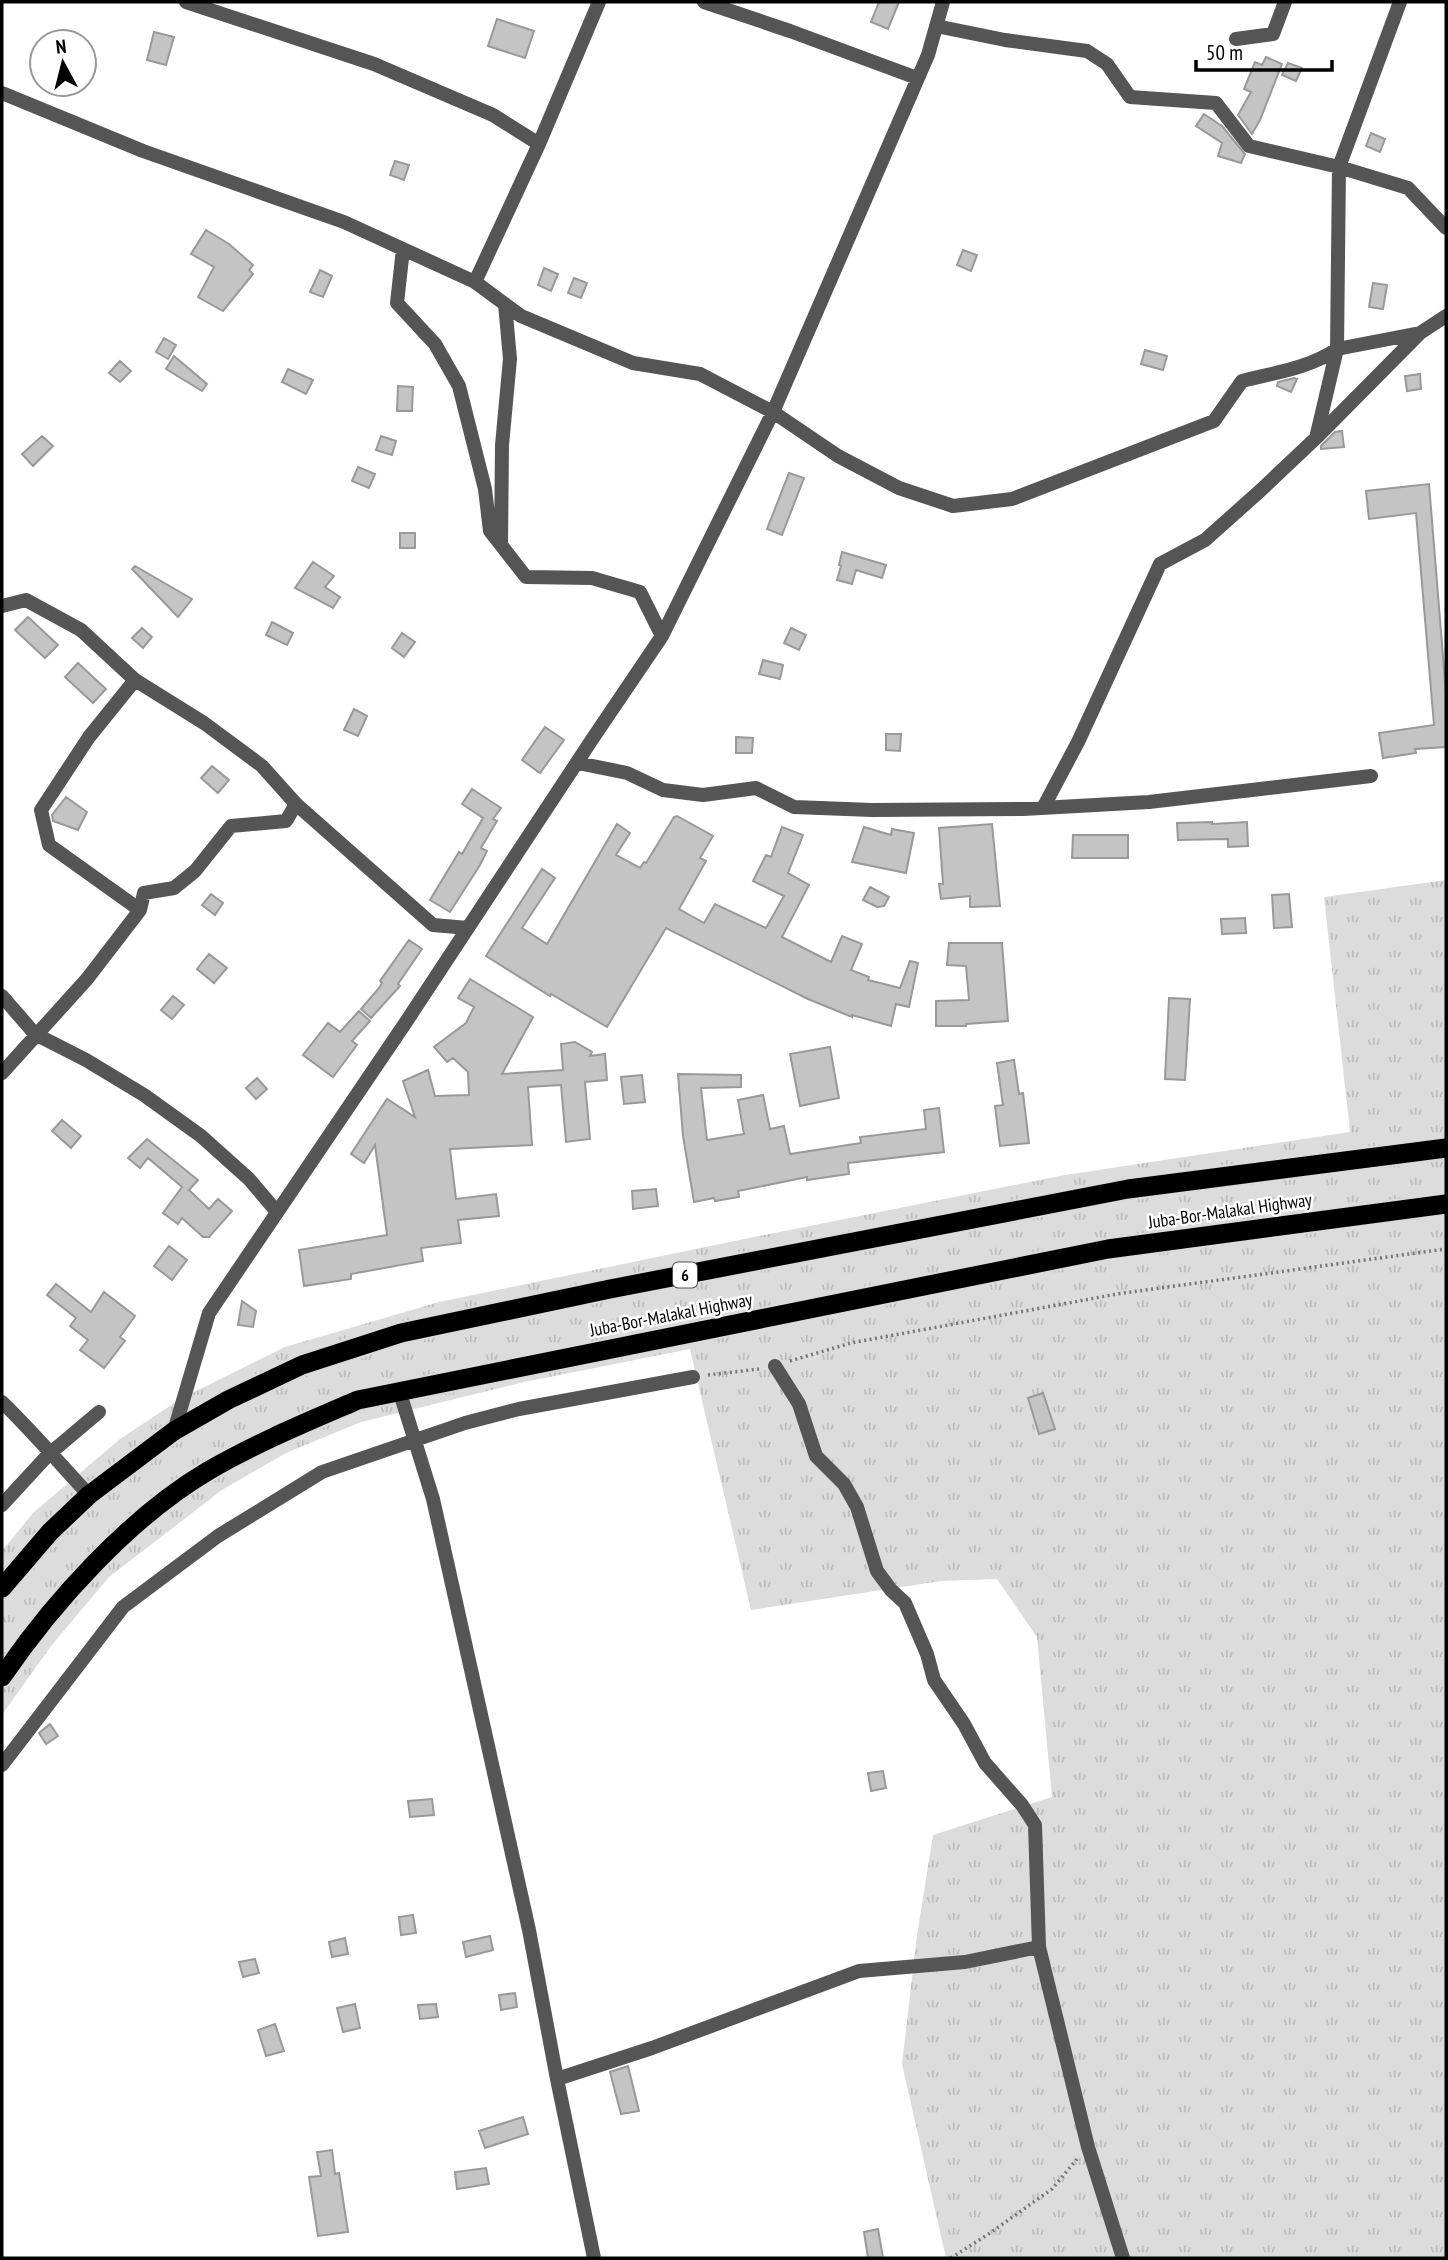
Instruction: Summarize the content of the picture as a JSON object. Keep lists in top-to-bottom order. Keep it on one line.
{"streets":{"highway":["Juba-Bor-Malakal Highway","6"]},"scale_bar":"50 m","north":"top"}
